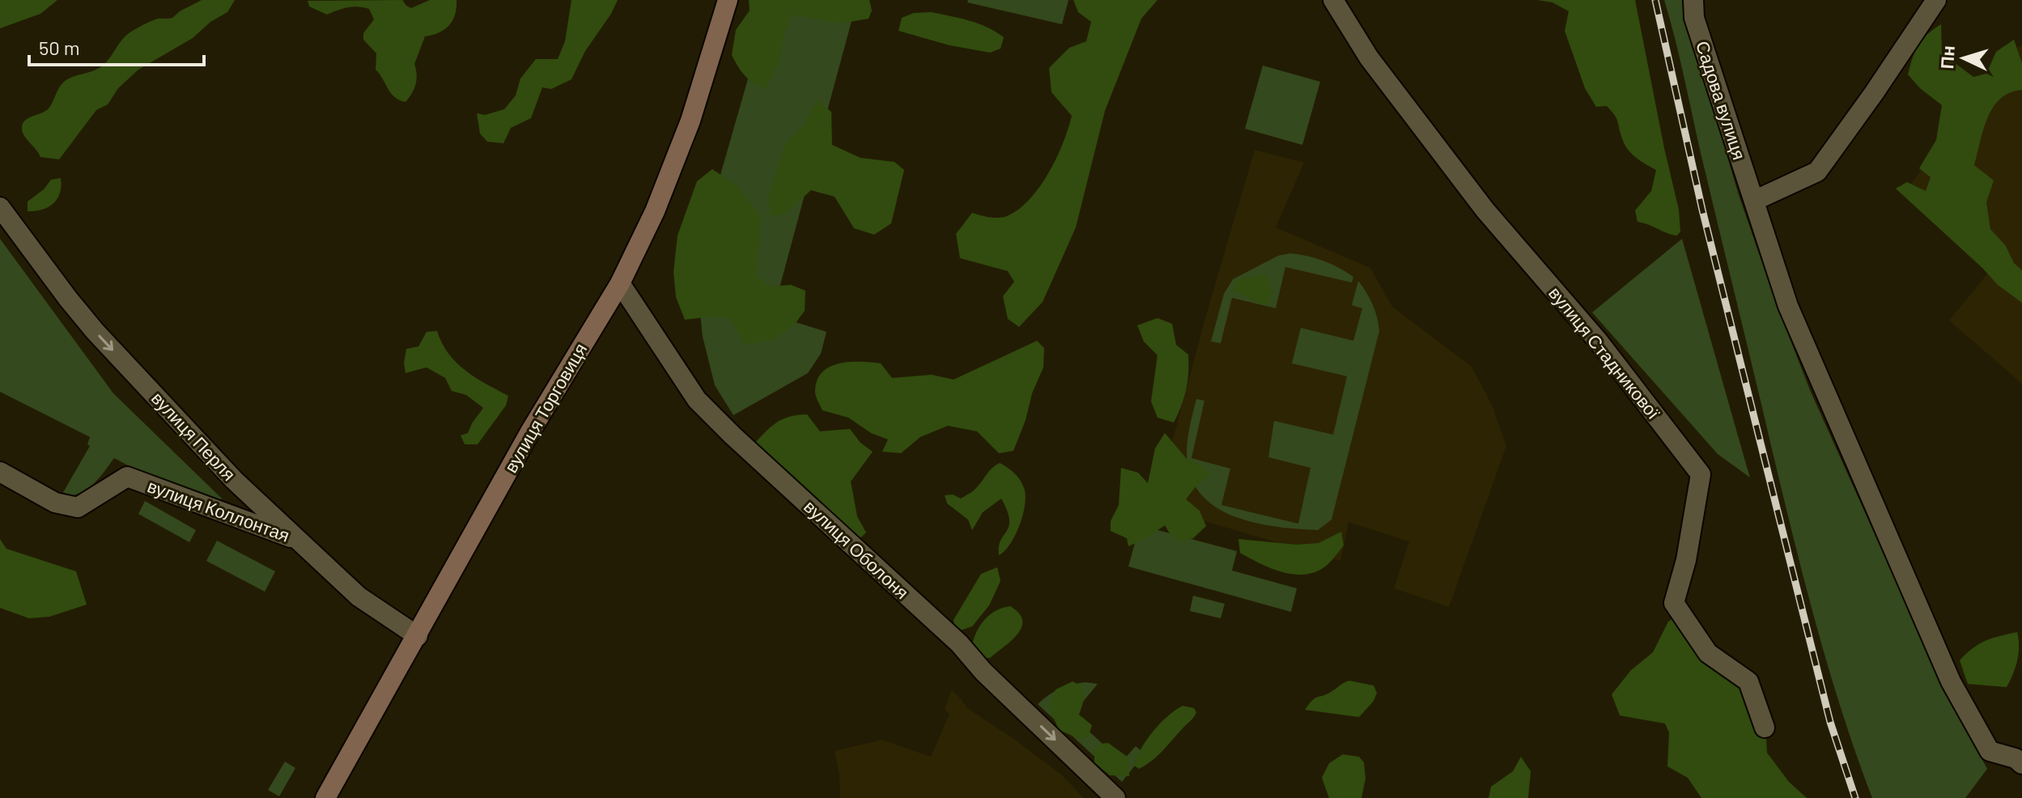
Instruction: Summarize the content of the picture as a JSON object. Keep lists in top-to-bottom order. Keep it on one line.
{"streets":{"main road":["вулиця Торговиця"],"street":["Садова вулиця","вулиця Стадникової","вулиця Перля","вулиця Коллонтая","вулиця Оболоня"]},"crossings":[["вулиця Торговиця","вулиця Перля"],["вулиця Торговиця","вулиця Оболоня"],["вулиця Перля","вулиця Коллонтая"]],"one_way":["вулиця Перля","вулиця Оболоня"],"scale_bar":"50 m","north":"left"}
